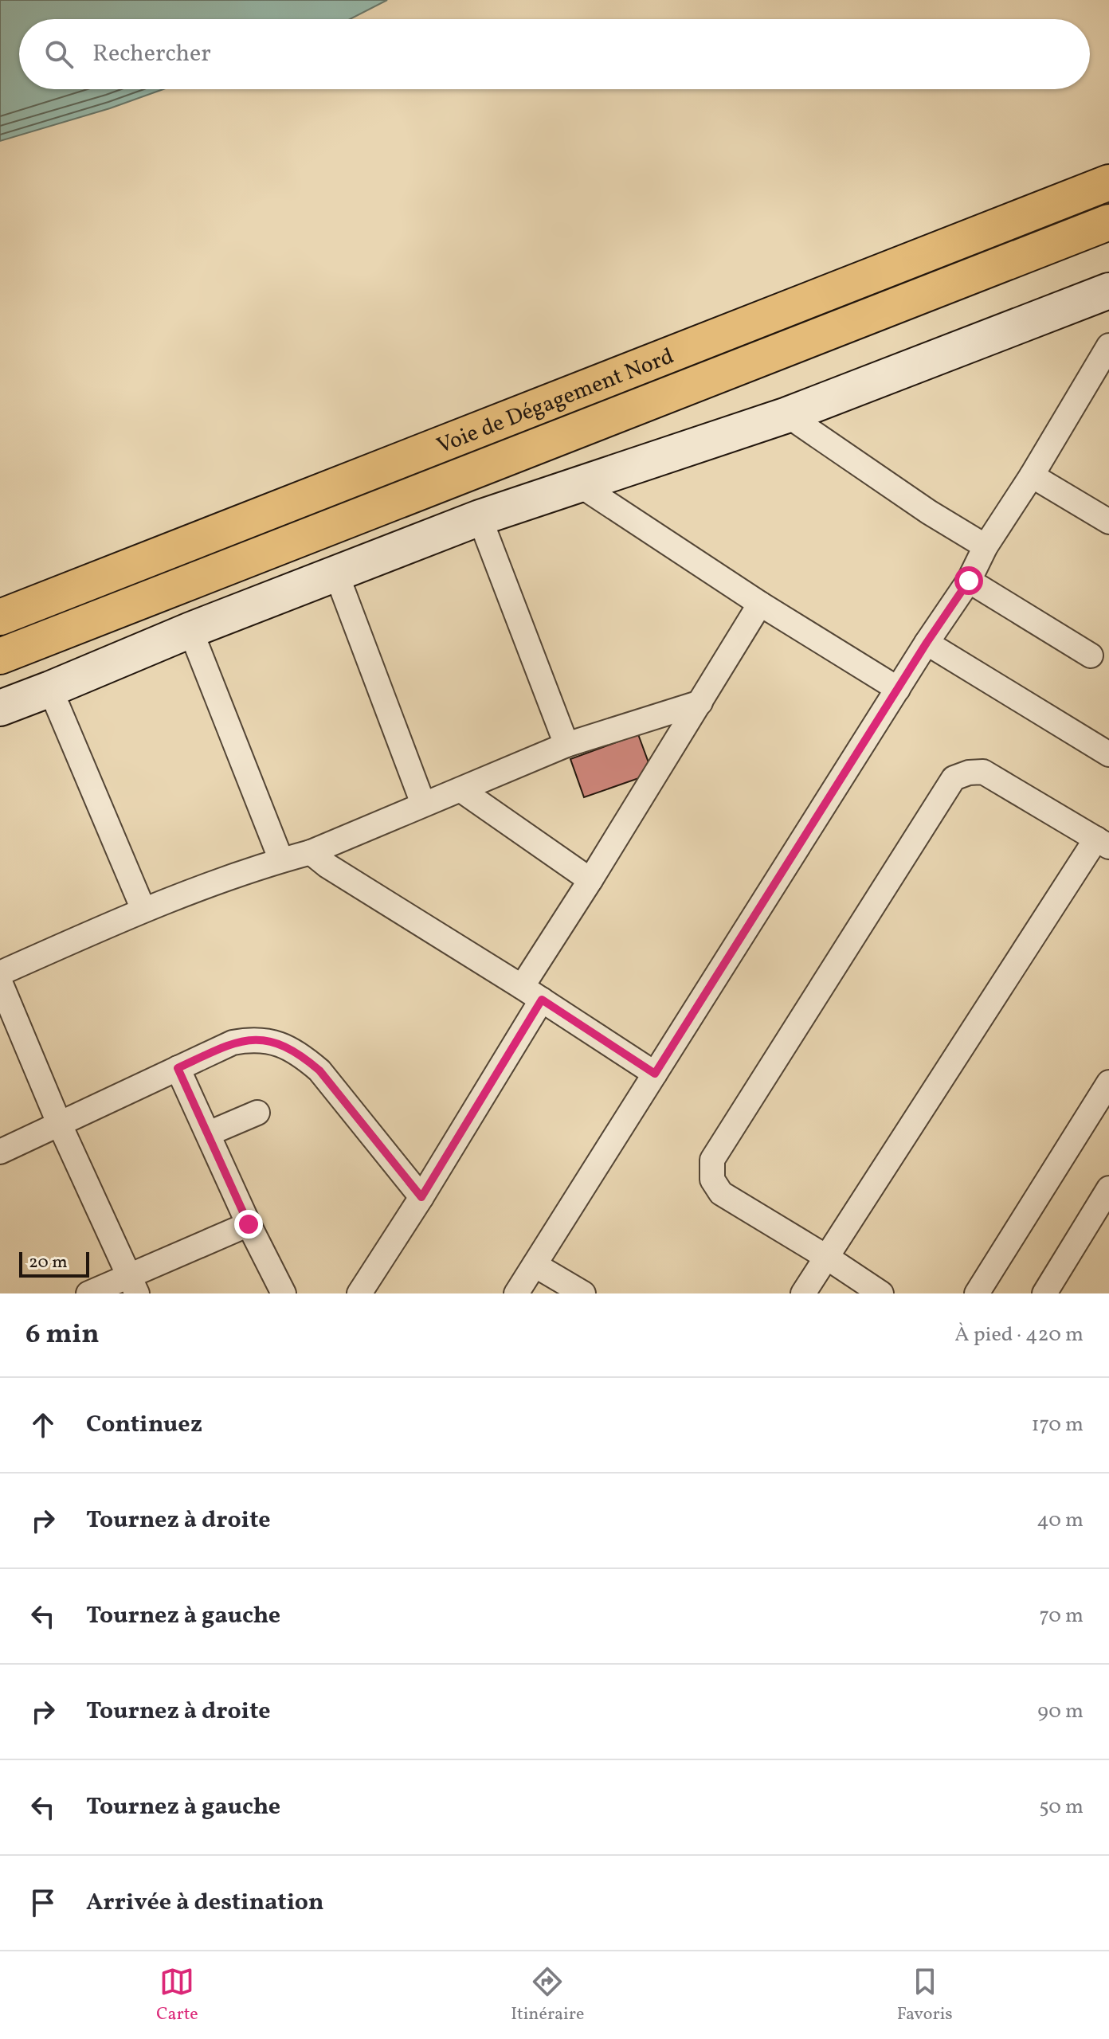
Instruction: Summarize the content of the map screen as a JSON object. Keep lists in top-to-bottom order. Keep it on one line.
{"streets":{"highway":["Voie de Dégagement Nord"]},"scale_bar":"20 m","page":{"search":"Rechercher","scale":"20 m","heading":["6 min","À pied · 420 m"],"list":[["Continuez","170 m"],["Tournez à droite","40 m"],["Tournez à gauche","70 m"],["Tournez à droite","90 m"],["Tournez à gauche","50 m"],"Arrivée à destination"],"nav":["Carte","Itinéraire","Favoris"]}}
